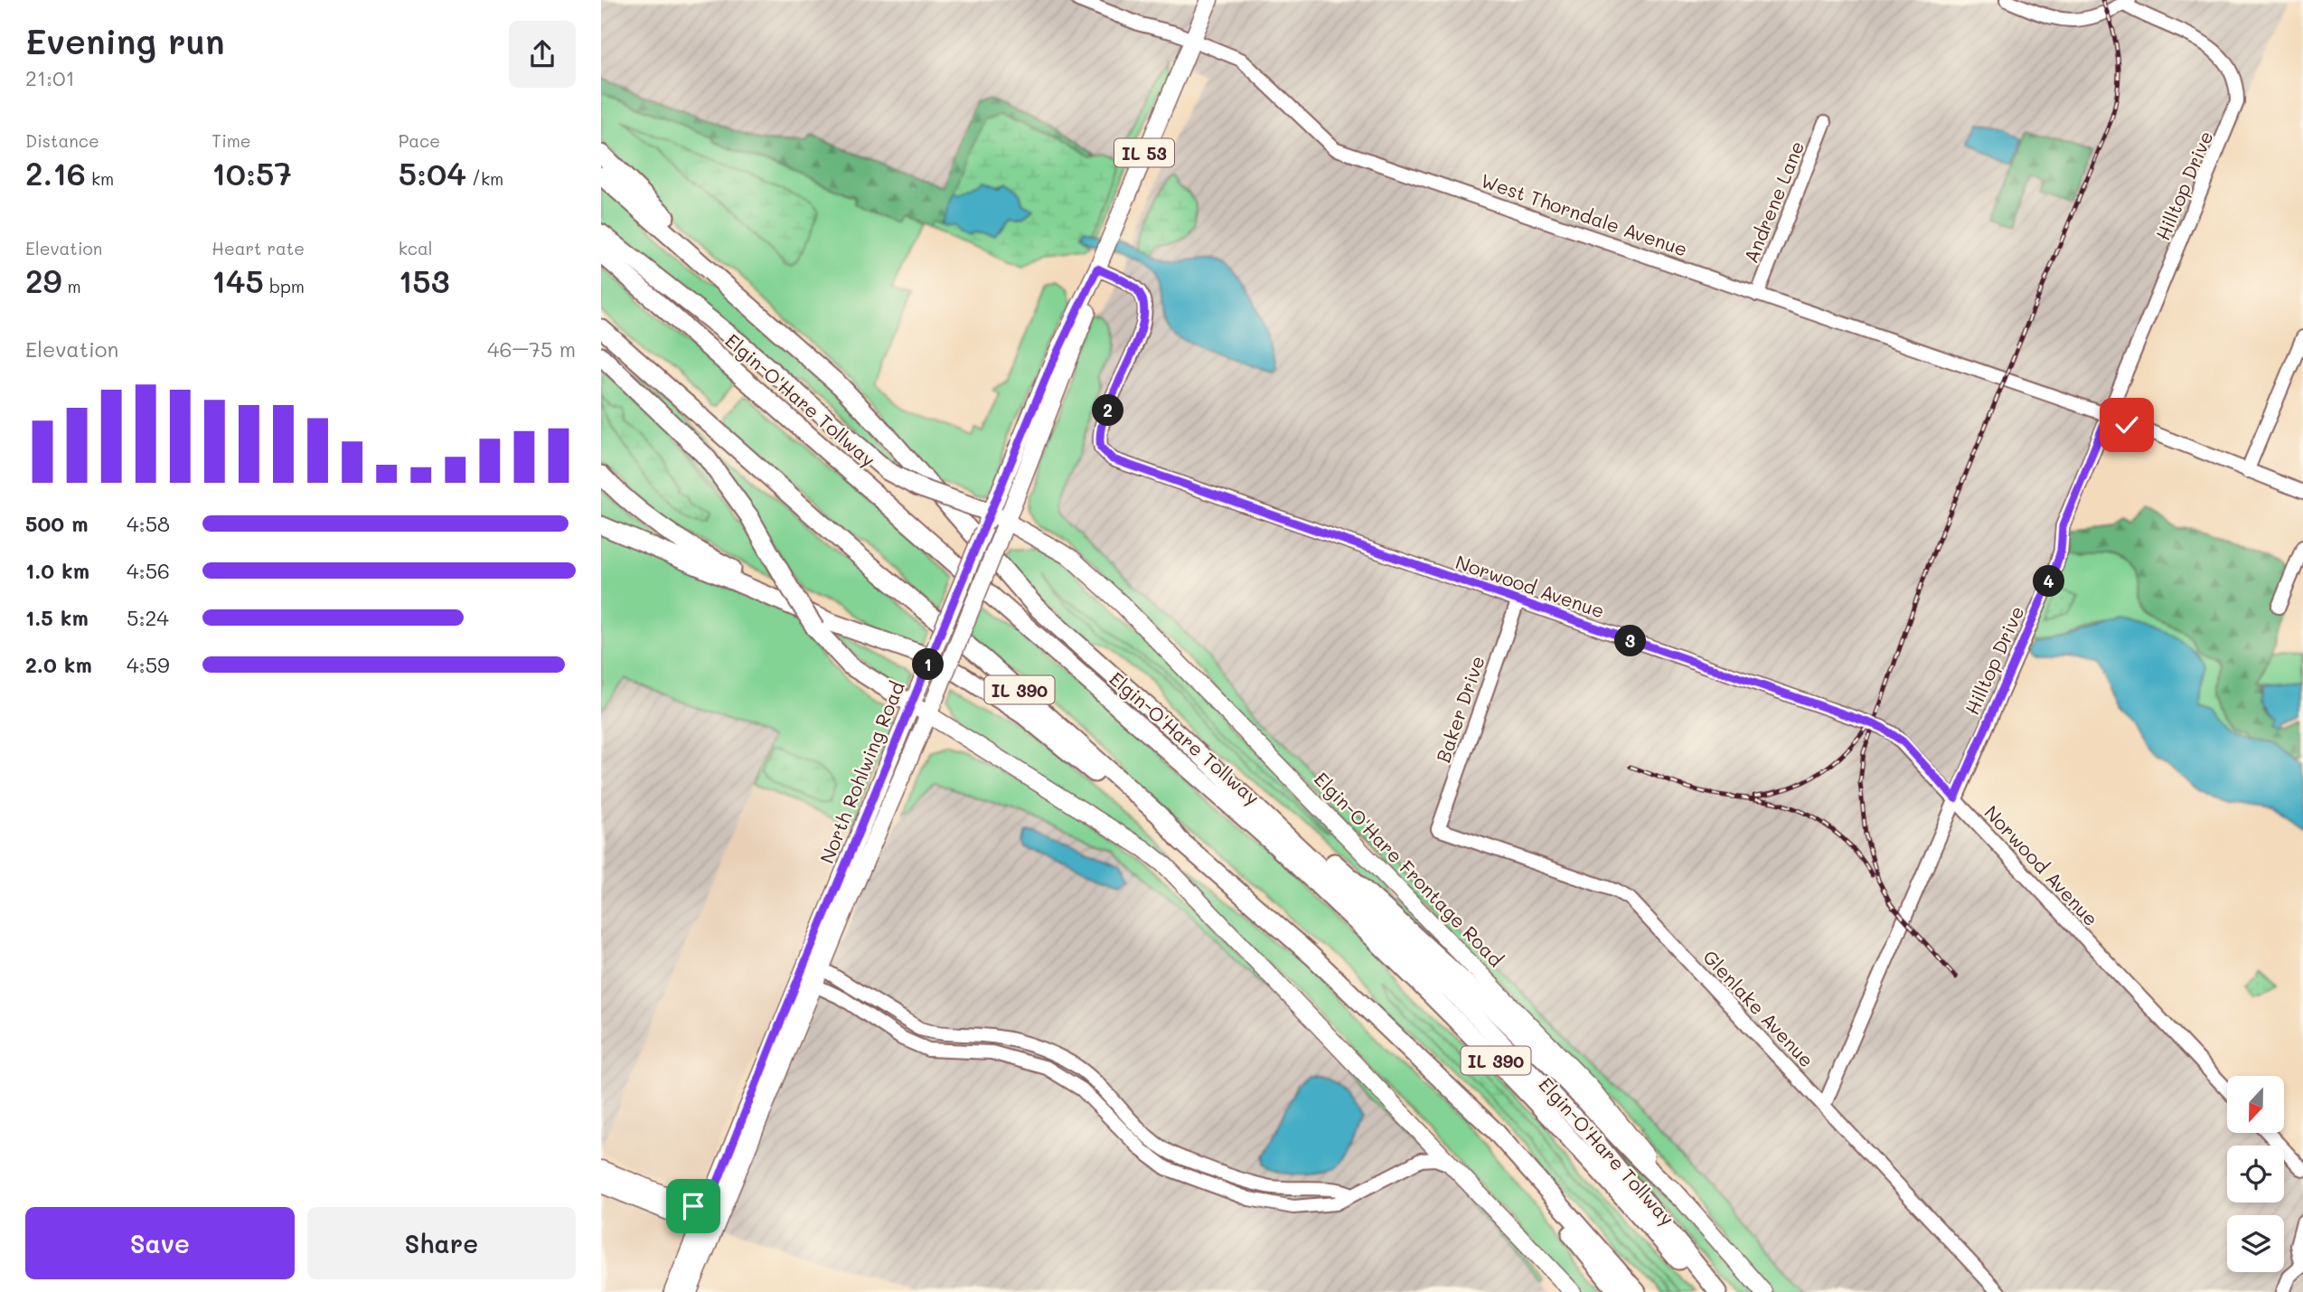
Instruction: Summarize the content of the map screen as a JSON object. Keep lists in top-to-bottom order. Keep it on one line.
{"streets":{"highway":["Elgin-O'Hare Tollway","IL 390"],"main road":["IL 53","North Rohlwing Road","Elgin-O'Hare Frontage Road"],"street":["Hilltop Drive","Andrene Lane","West Thorndale Avenue","Norwood Avenue","Baker Drive","Glenlake Avenue"]},"crossings":[["IL 53","North Rohlwing Road"],["Hilltop Drive","West Thorndale Avenue"],["Hilltop Drive","Norwood Avenue"],["Hilltop Drive","Glenlake Avenue"],["Andrene Lane","West Thorndale Avenue"],["West Thorndale Avenue","North Rohlwing Road"],["Norwood Avenue","Baker Drive"],["Norwood Avenue","North Rohlwing Road"],["Baker Drive","Glenlake Avenue"],["North Rohlwing Road","Elgin-O'Hare Frontage Road"]],"north":"bottom","page":{"heading":["Evening run","21:01"],"stats":[["Distance","2.16 km"],["Time","10:57"],["Pace","5:04 /km"],["Elevation","29 m"],["Heart rate","145 bpm"],["kcal","153"]],"chart":["Elevation","46–75 m"],"pins":["2","4","3","1"],"list":[{"name":"500 m","note":"4:58"},{"name":"1.0 km","note":"4:56"},{"name":"1.5 km","note":"5:24"},{"name":"2.0 km","note":"4:59"}],"buttons":["Save","Share"]}}
